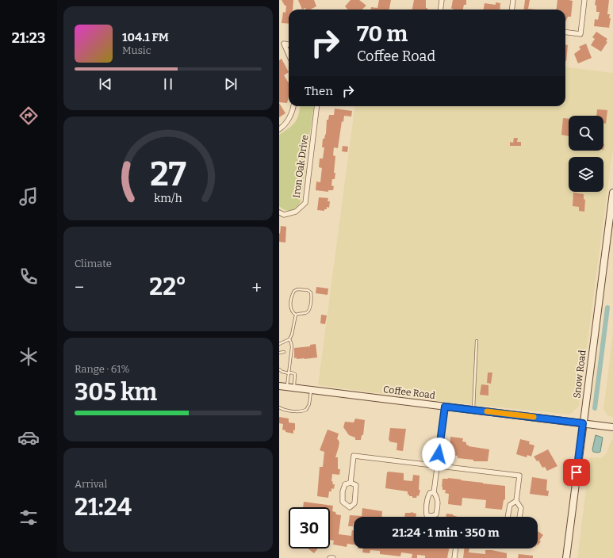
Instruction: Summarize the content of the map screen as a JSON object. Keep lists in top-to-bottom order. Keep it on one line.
{"streets":{"main road":["Snow Road","Coffee Road"],"street":["Iron Oak Drive"]},"crossings":[["Snow Road","Coffee Road"]],"page":{"tabs":"21:23","turn":["70 m","Coffee Road"],"song":["104.1 FM","Music"],"then":"Then","tile":["Climate",["Range · 61%","305 km"],["Arrival","21:24"]],"heat":["−","22°","+"],"limit":"30","trip":"21:24 · 1 min · 350 m","gauge":["27","km/h"]}}
